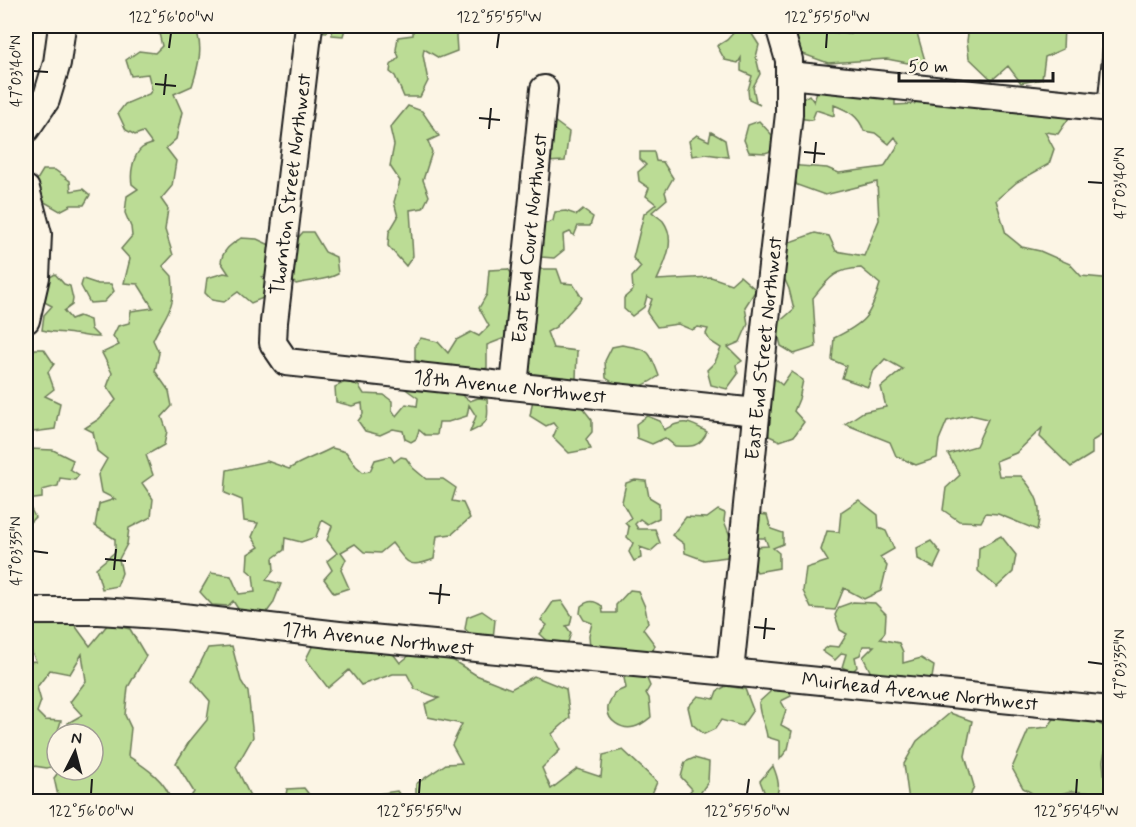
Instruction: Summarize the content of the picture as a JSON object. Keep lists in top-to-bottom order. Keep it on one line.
{"streets":{"street":["Thornton Street Northwest","East End Court Northwest","East End Street Northwest","18th Avenue Northwest","17th Avenue Northwest","Muirhead Avenue Northwest"]},"crossings":[["Thornton Street Northwest","18th Avenue Northwest"],["East End Court Northwest","18th Avenue Northwest"],["East End Street Northwest","18th Avenue Northwest"],["East End Street Northwest","17th Avenue Northwest"],["East End Street Northwest","Muirhead Avenue Northwest"],["17th Avenue Northwest","Muirhead Avenue Northwest"]],"scale_bar":"50 m","north":"top","coordinates":["122°56'00\"W","122°55'55\"W","122°55'50\"W","47°03'40\"N","47°03'35\"N","122°55'45\"W"]}
